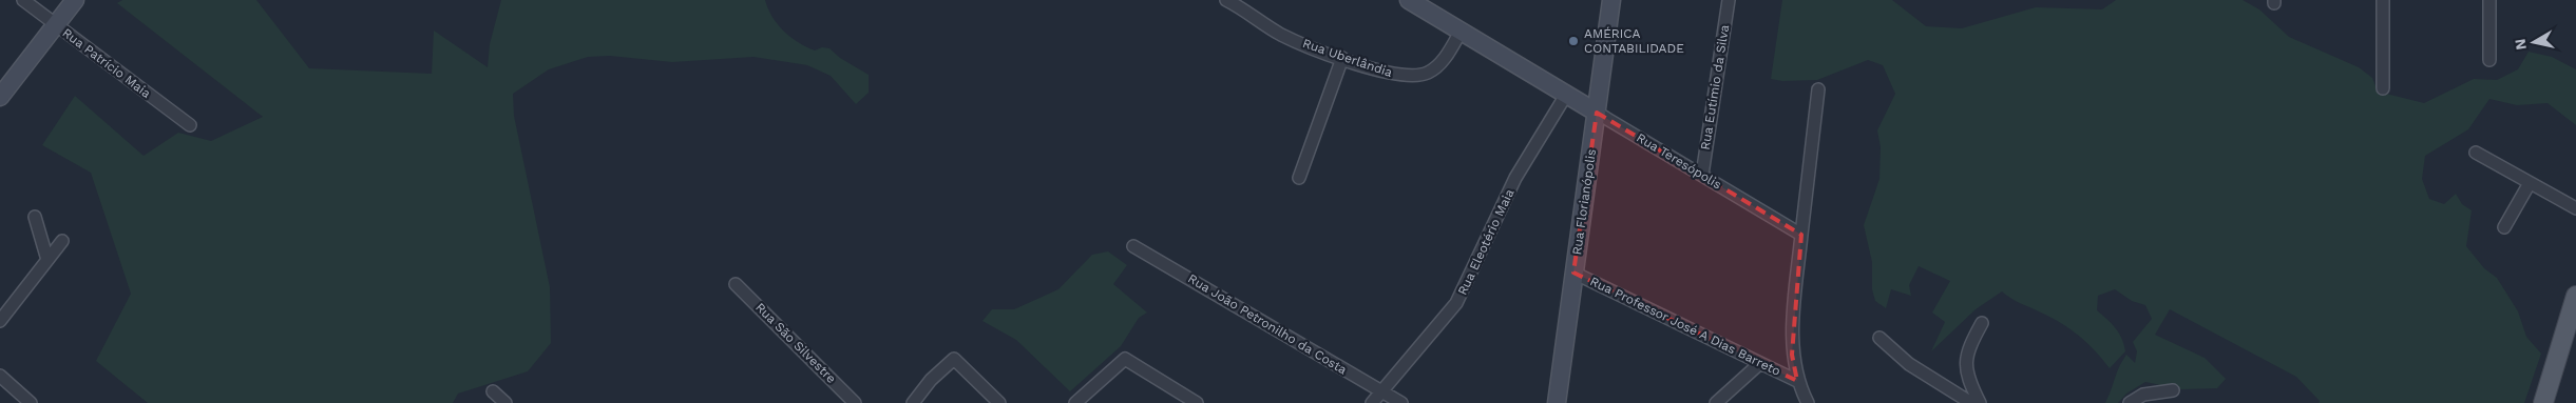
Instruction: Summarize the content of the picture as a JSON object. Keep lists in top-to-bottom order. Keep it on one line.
{"streets":{"main road":["Rua Teresópolis","Rua Florianópolis"],"street":["Rua Uberlândia","Rua Patrício Maia","Rua Eutímio da Silva","Rua Eleotério Maia","Rua João Petronilho da Costa","Rua Professor José A Dias Barreto","Rua São Silvestre"]},"crossings":[["Rua Uberlândia","Rua Teresópolis"],["Rua Eutímio da Silva","Rua Teresópolis"],["Rua Teresópolis","Rua Florianópolis"],["Rua Teresópolis","Rua Eleotério Maia"],["Rua Florianópolis","Rua Professor José A Dias Barreto"],["Rua Eleotério Maia","Rua João Petronilho da Costa"]],"places":["AMÉRICA CONTABILIDADE"],"north":"left"}
